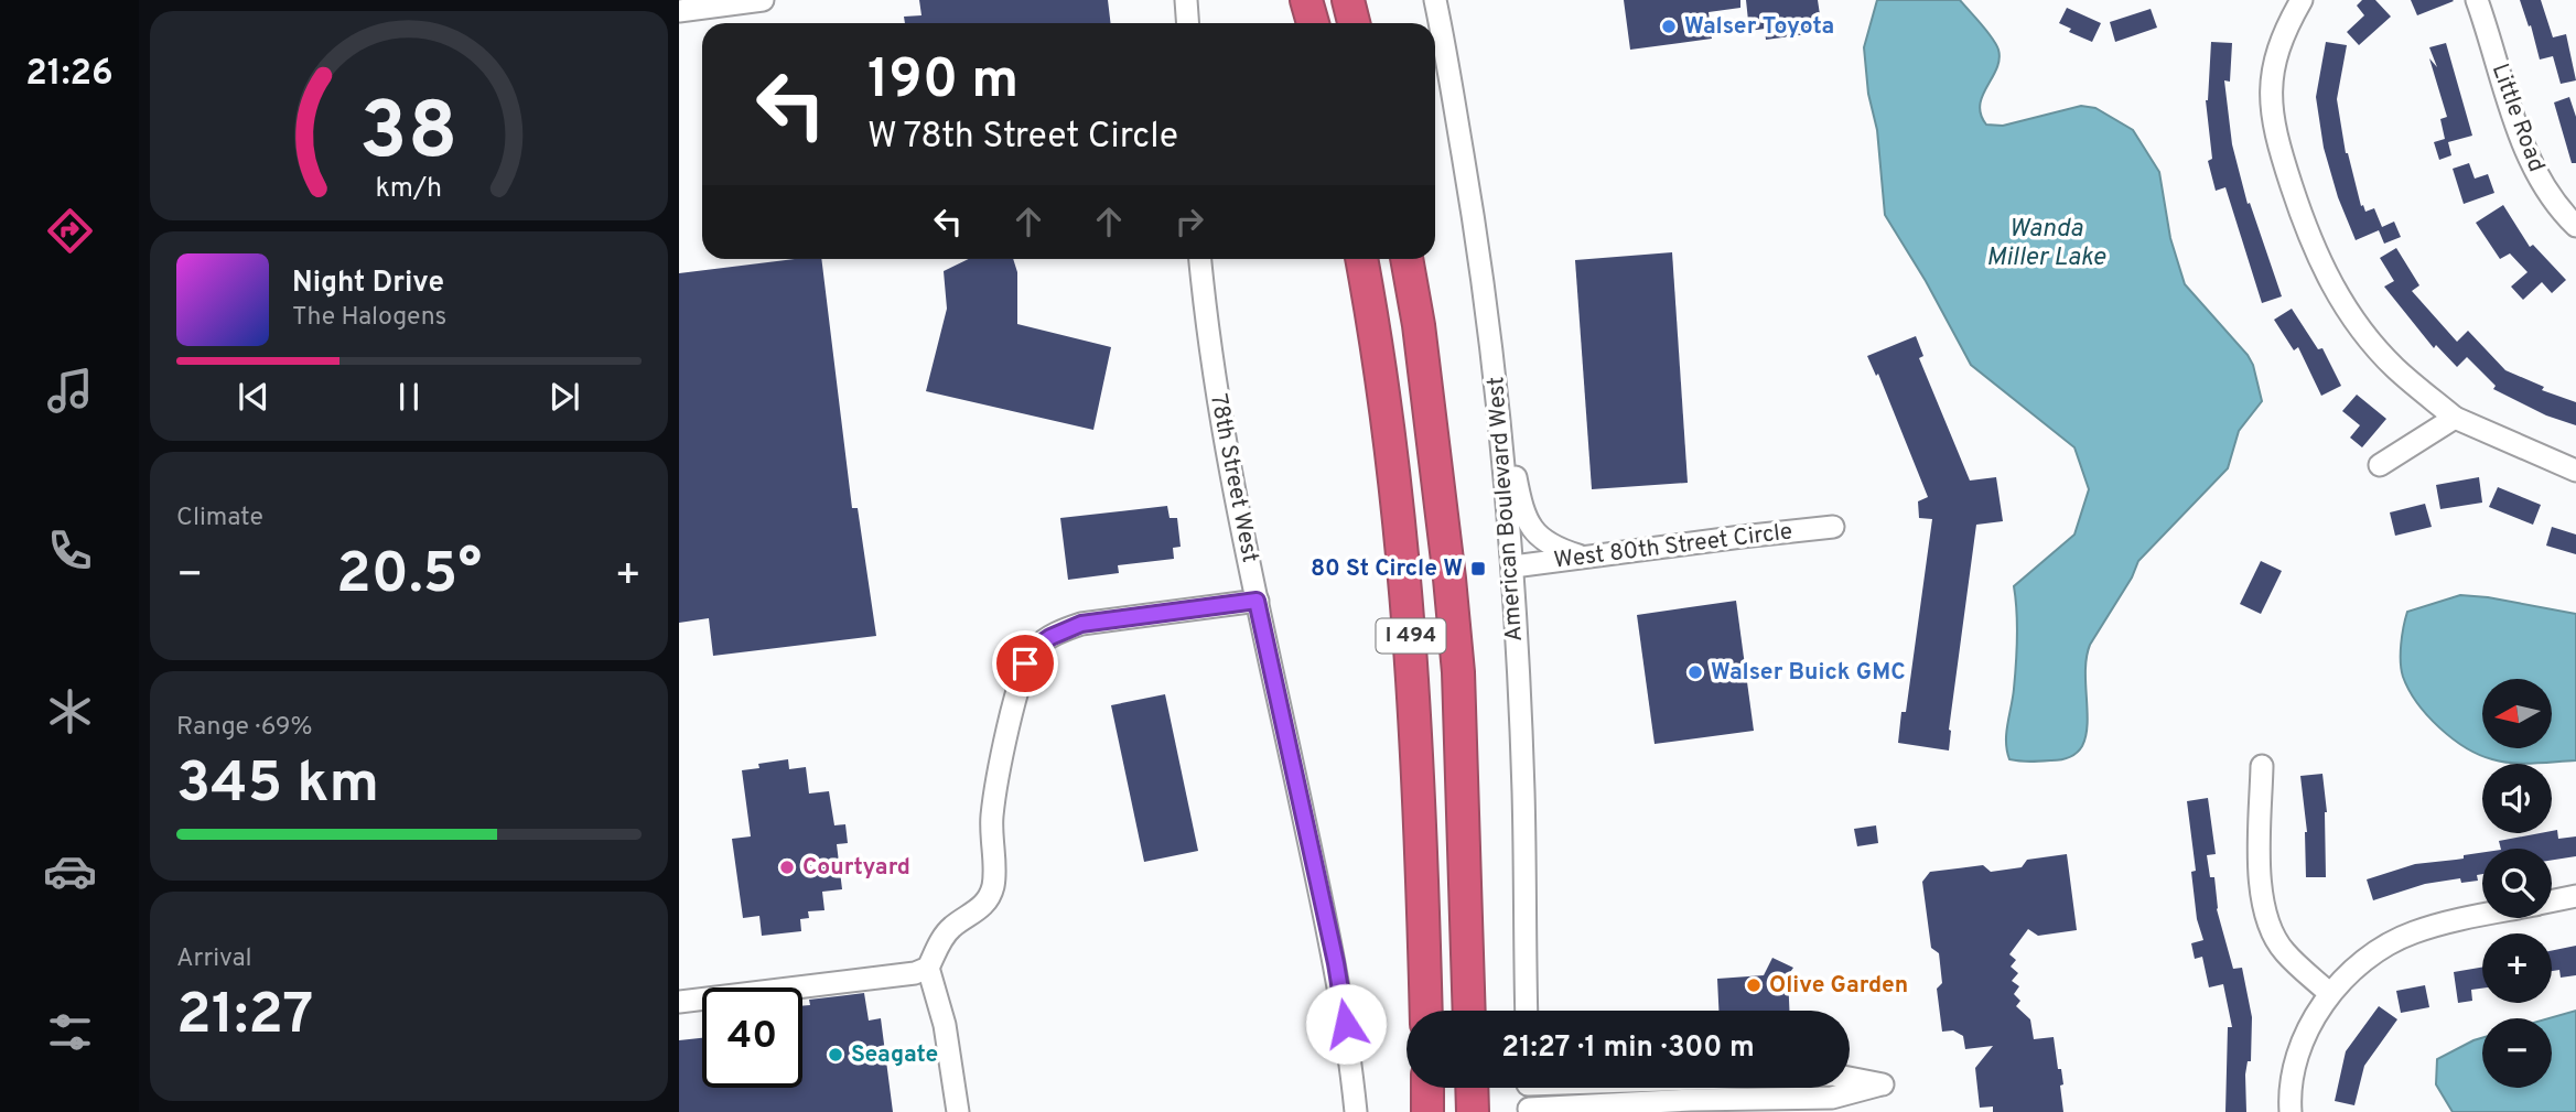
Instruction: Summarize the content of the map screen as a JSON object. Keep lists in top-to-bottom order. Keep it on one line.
{"streets":{"highway":["I 494"],"street":["Little Road","78th Street West","American Boulevard West","West 80th Street Circle"]},"crossings":[["American Boulevard West","West 80th Street Circle"]],"water":["Wanda Miller Lake"],"places":{"other":["Walser Toyota","Walser Buick GMC","Courtyard","Olive Garden","Seagate"],"transit":["80 St Circle W"]},"north":"left","page":{"tabs":"21:26","turn":["190 m","W 78th Street Circle"],"song":["Night Drive","The Halogens"],"tile":["Climate",["Range · 69%","345 km"],["Arrival","21:27"]],"heat":["−","20.5°","+"],"map_buttons":["+","−"],"limit":"40","trip":"21:27 · 1 min · 300 m","gauge":["38","km/h"]}}
